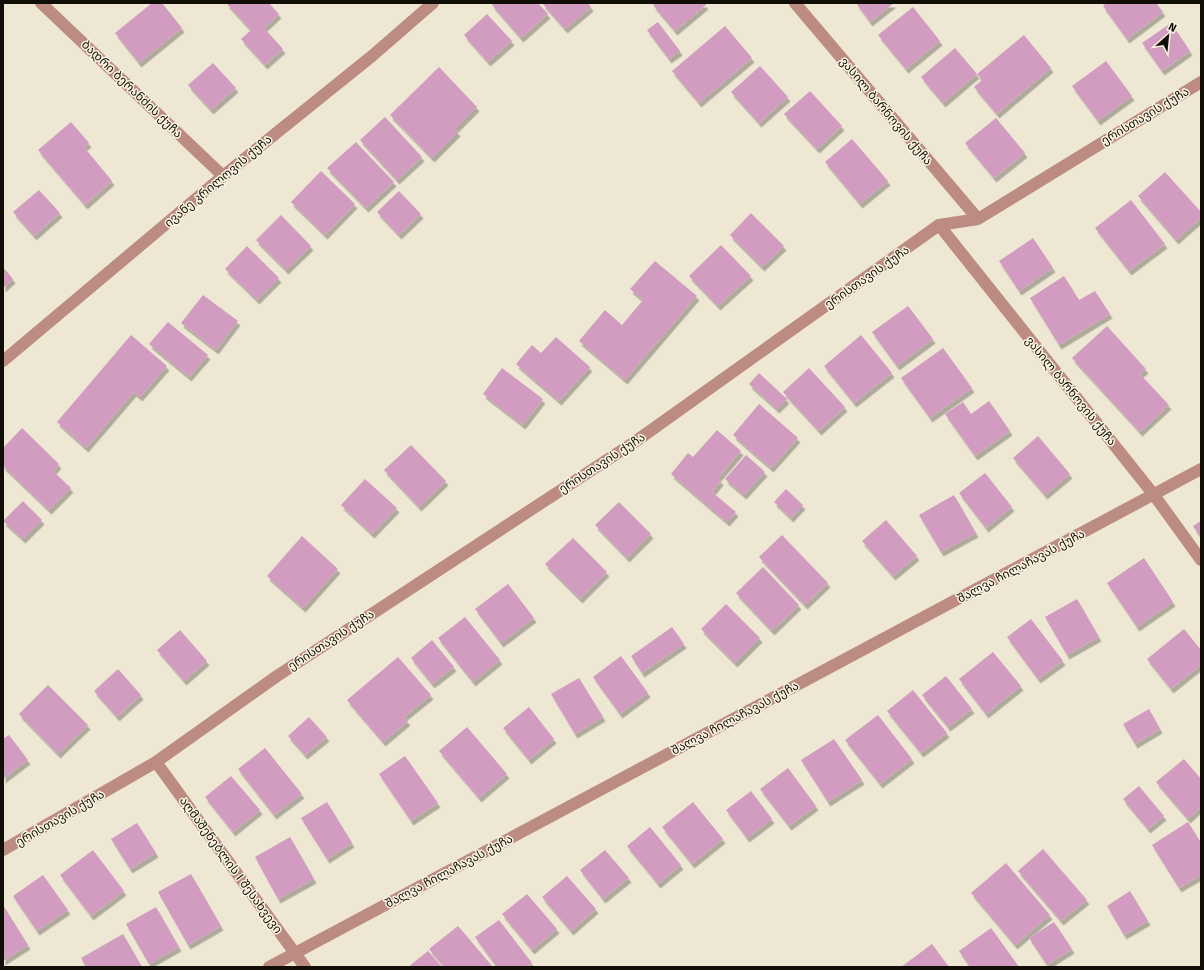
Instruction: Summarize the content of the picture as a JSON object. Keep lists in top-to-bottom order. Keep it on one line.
{"streets":{"street":["ბადრი ბერანძის ქუჩა","ვასილ ბარნოვის ქუჩა","ერისთავის ქუჩა","ივანე კრილოვის ქუჩა","შალვა ჩილაჩავას ქუჩა","აღმაშენებლის I შესახვევი"]},"crossings":[["ბადრი ბერანძის ქუჩა","ივანე კრილოვის ქუჩა"],["ვასილ ბარნოვის ქუჩა","ერისთავის ქუჩა"],["ვასილ ბარნოვის ქუჩა","შალვა ჩილაჩავას ქუჩა"],["ერისთავის ქუჩა","აღმაშენებლის I შესახვევი"],["შალვა ჩილაჩავას ქუჩა","აღმაშენებლის I შესახვევი"]],"north":"top right"}
